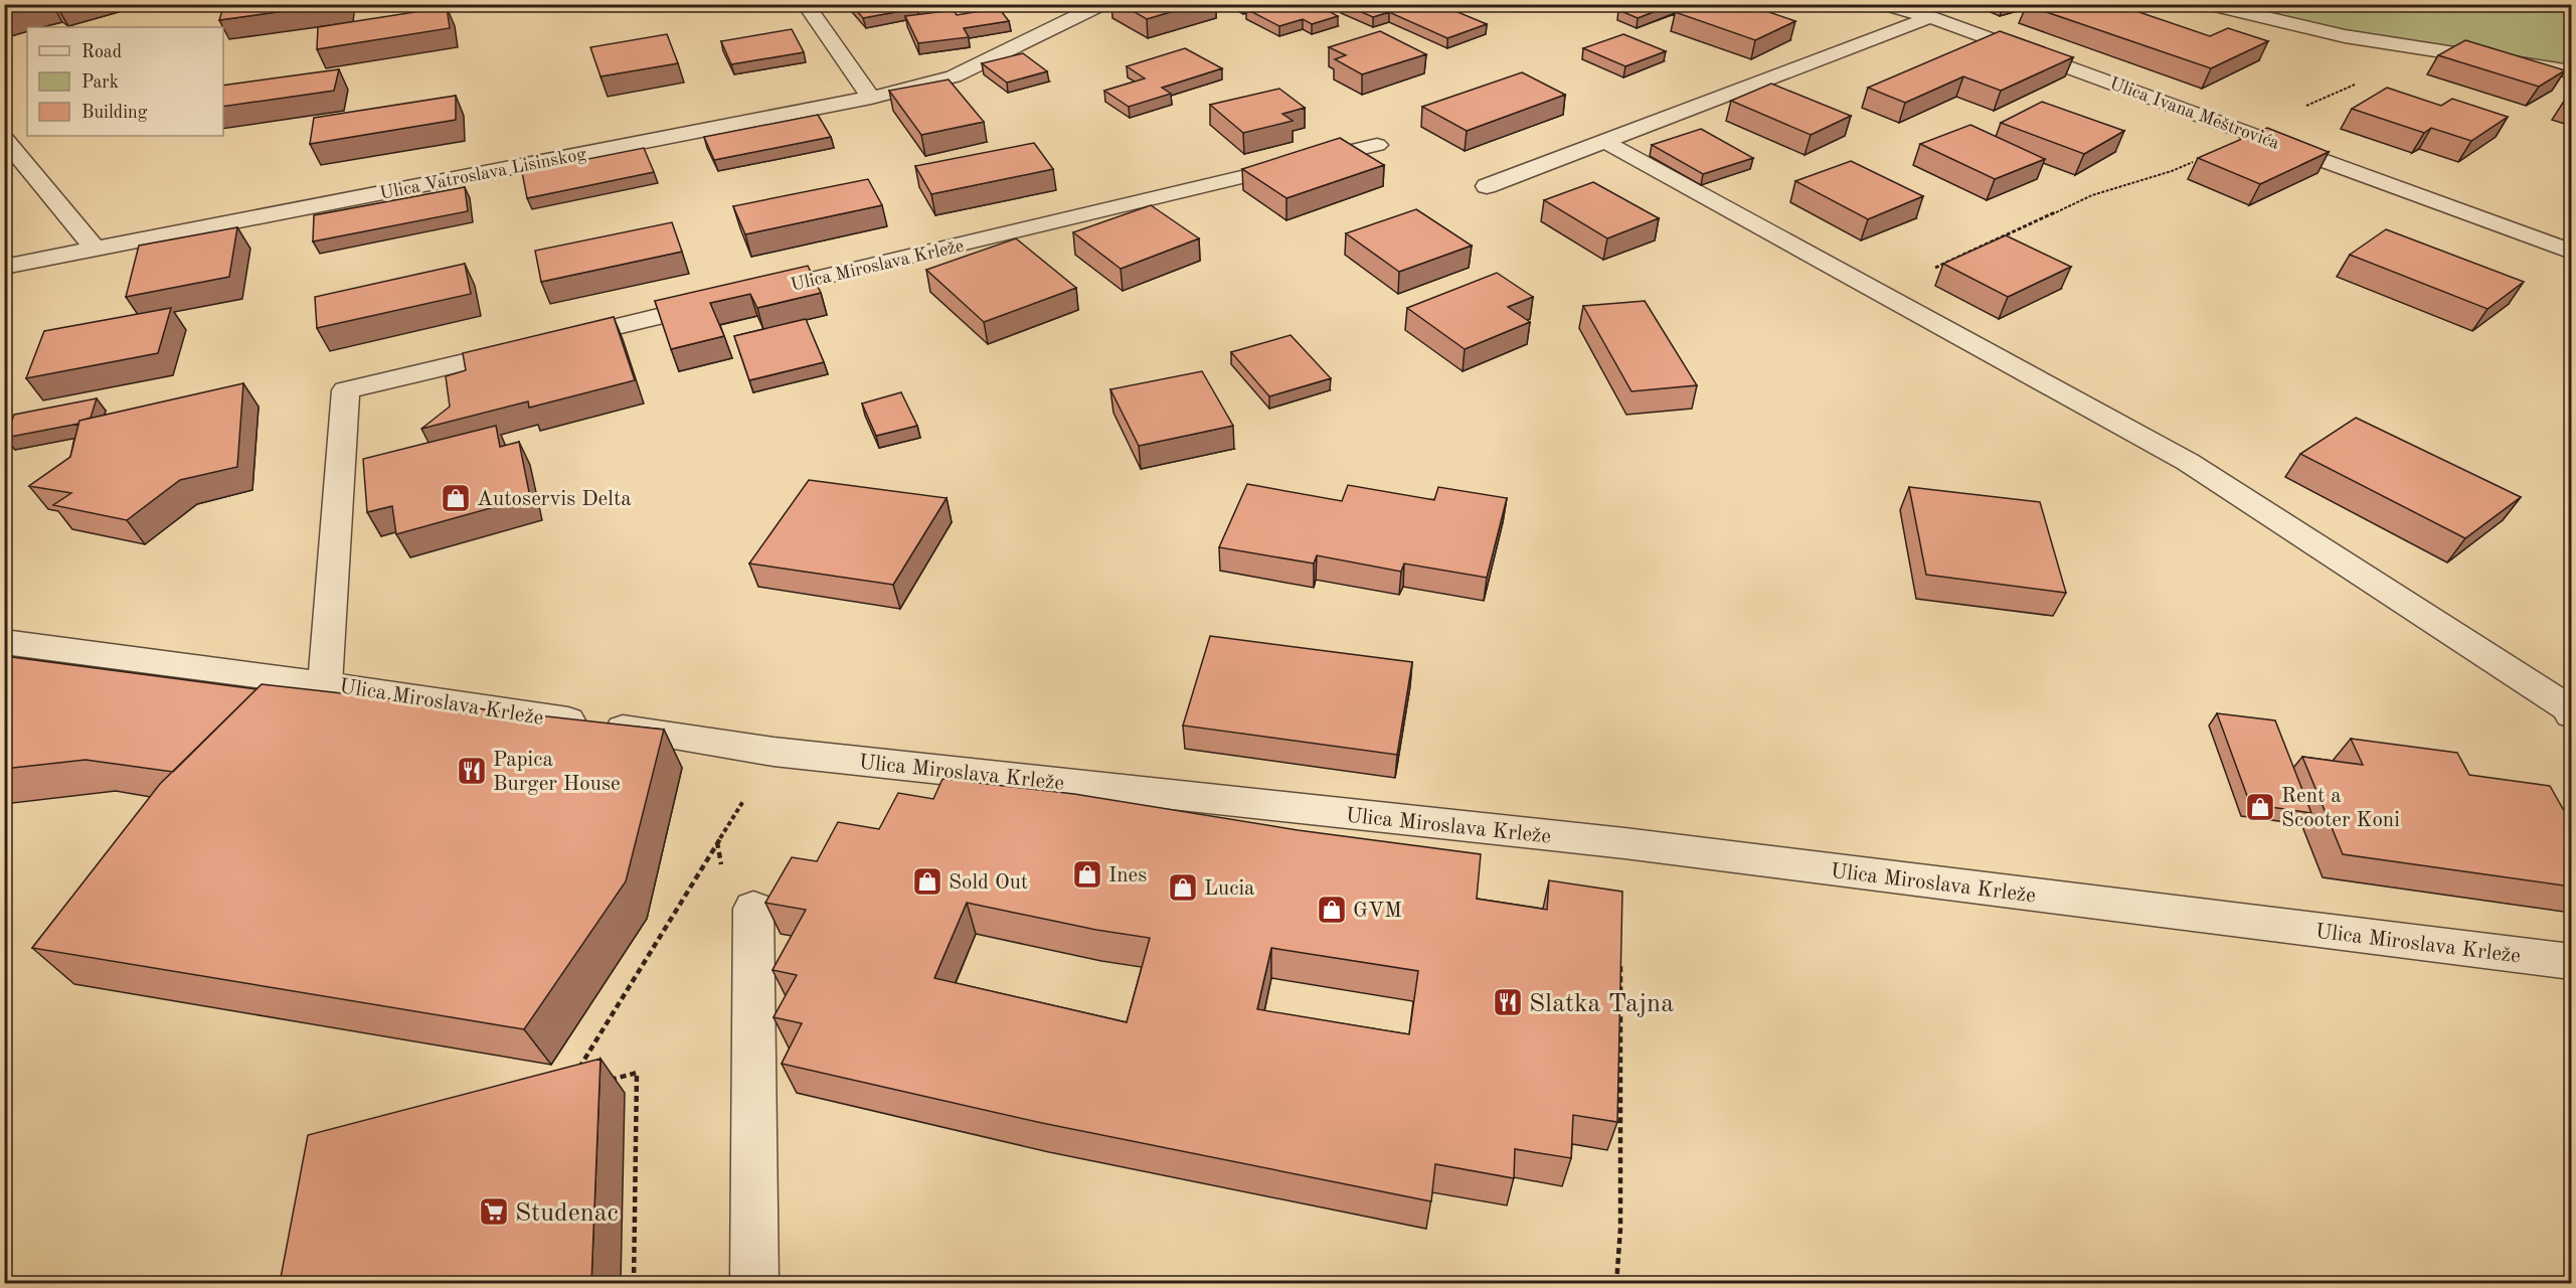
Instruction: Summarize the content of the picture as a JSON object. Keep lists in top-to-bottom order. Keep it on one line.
{"streets":{"street":["Ulica Ivana Meštrovića","Ulica Vatroslava Lisinskog","Ulica Miroslava Krleže"]},"places":{"shop":["Autoservis Delta","Rent a Scooter Koni","Ines","Sold Out","Lucia","GVM"],"restaurant":["Papica Burger House","Slatka Tajna"],"supermarket":["Studenac"]},"legend":["Road","Park","Building"]}
